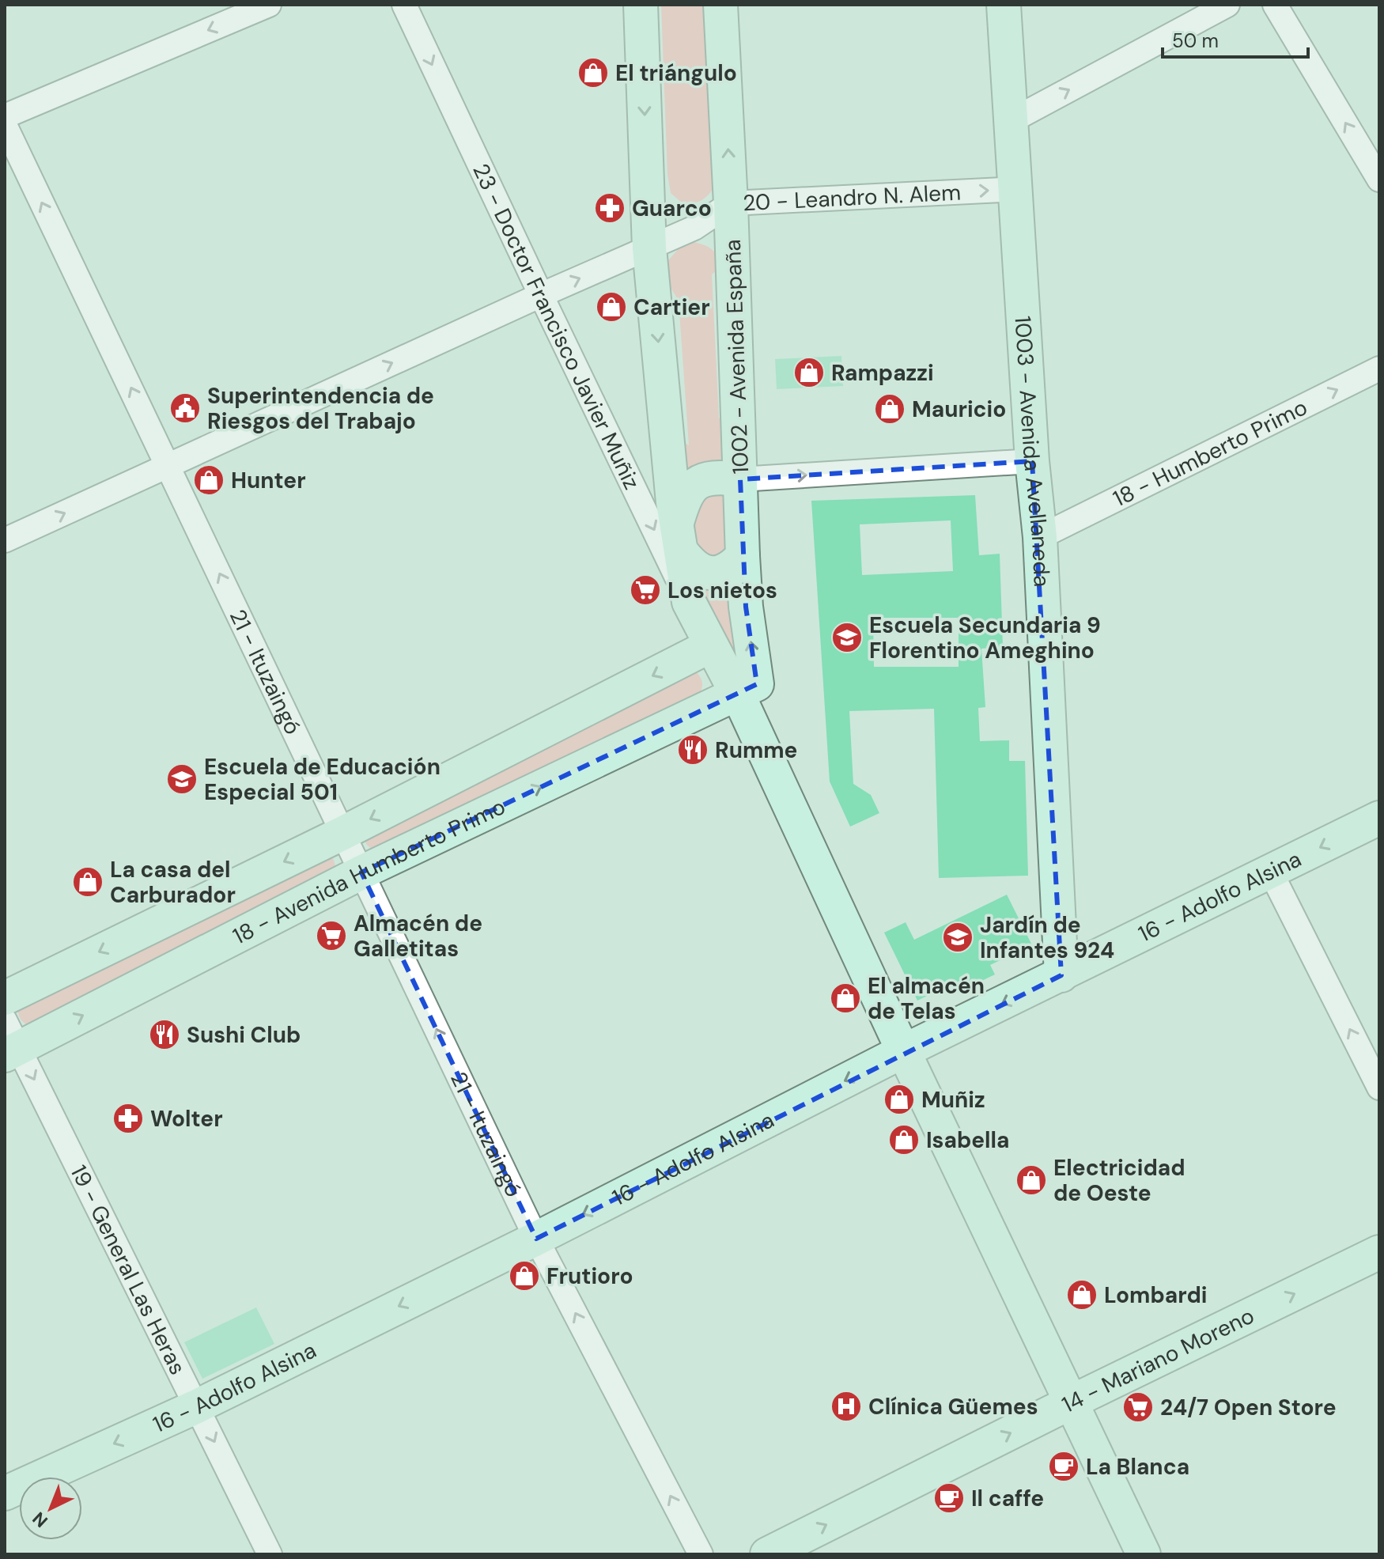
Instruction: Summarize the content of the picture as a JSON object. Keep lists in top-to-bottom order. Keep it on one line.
{"streets":{"street":["20 - Leandro N. Alem","23 - Doctor Francisco Javier Muñiz","1002 - Avenida España","1003 - Avenida Avellaneda","18 - Humberto Primo","21 - Ituzaingó","18 - Avenida Humberto Primo","16 - Adolfo Alsina","19 - General Las Heras","14 - Mariano Moreno"]},"crossings":[["20 - Leandro N. Alem","23 - Doctor Francisco Javier Muñiz"],["20 - Leandro N. Alem","1002 - Avenida España"],["20 - Leandro N. Alem","1003 - Avenida Avellaneda"],["20 - Leandro N. Alem","21 - Ituzaingó"],["23 - Doctor Francisco Javier Muñiz","1002 - Avenida España"],["23 - Doctor Francisco Javier Muñiz","18 - Avenida Humberto Primo"],["23 - Doctor Francisco Javier Muñiz","16 - Adolfo Alsina"],["23 - Doctor Francisco Javier Muñiz","14 - Mariano Moreno"],["1002 - Avenida España","18 - Avenida Humberto Primo"],["1003 - Avenida Avellaneda","18 - Humberto Primo"],["1003 - Avenida Avellaneda","16 - Adolfo Alsina"],["21 - Ituzaingó","18 - Avenida Humberto Primo"],["21 - Ituzaingó","16 - Adolfo Alsina"],["18 - Avenida Humberto Primo","19 - General Las Heras"],["16 - Adolfo Alsina","19 - General Las Heras"]],"one_way":["20 - Leandro N. Alem","18 - Humberto Primo","21 - Ituzaingó","16 - Adolfo Alsina","19 - General Las Heras","14 - Mariano Moreno"],"places":{"shop":["El triángulo","Cartier","Rampazzi","Mauricio","Hunter","La casa del Carburador","El almacén de Telas","Muñiz","Isabella","Electricidad de Oeste","Frutioro","Lombardi"],"pharmacy":["Guarco","Wolter"],"public building":["Superintendencia de Riesgos del Trabajo"],"supermarket":["Los nietos","Almacén de Galletitas","24/7 Open Store"],"school or university":["Escuela Secundaria 9 Florentino Ameghino","Escuela de Educación Especial 501","Jardín de Infantes 924"],"restaurant":["Rumme","Sushi Club"],"hospital":["Clínica Güemes"],"cafe":["La Blanca","Il caffe"]},"scale_bar":"50 m","north":"bottom left"}
